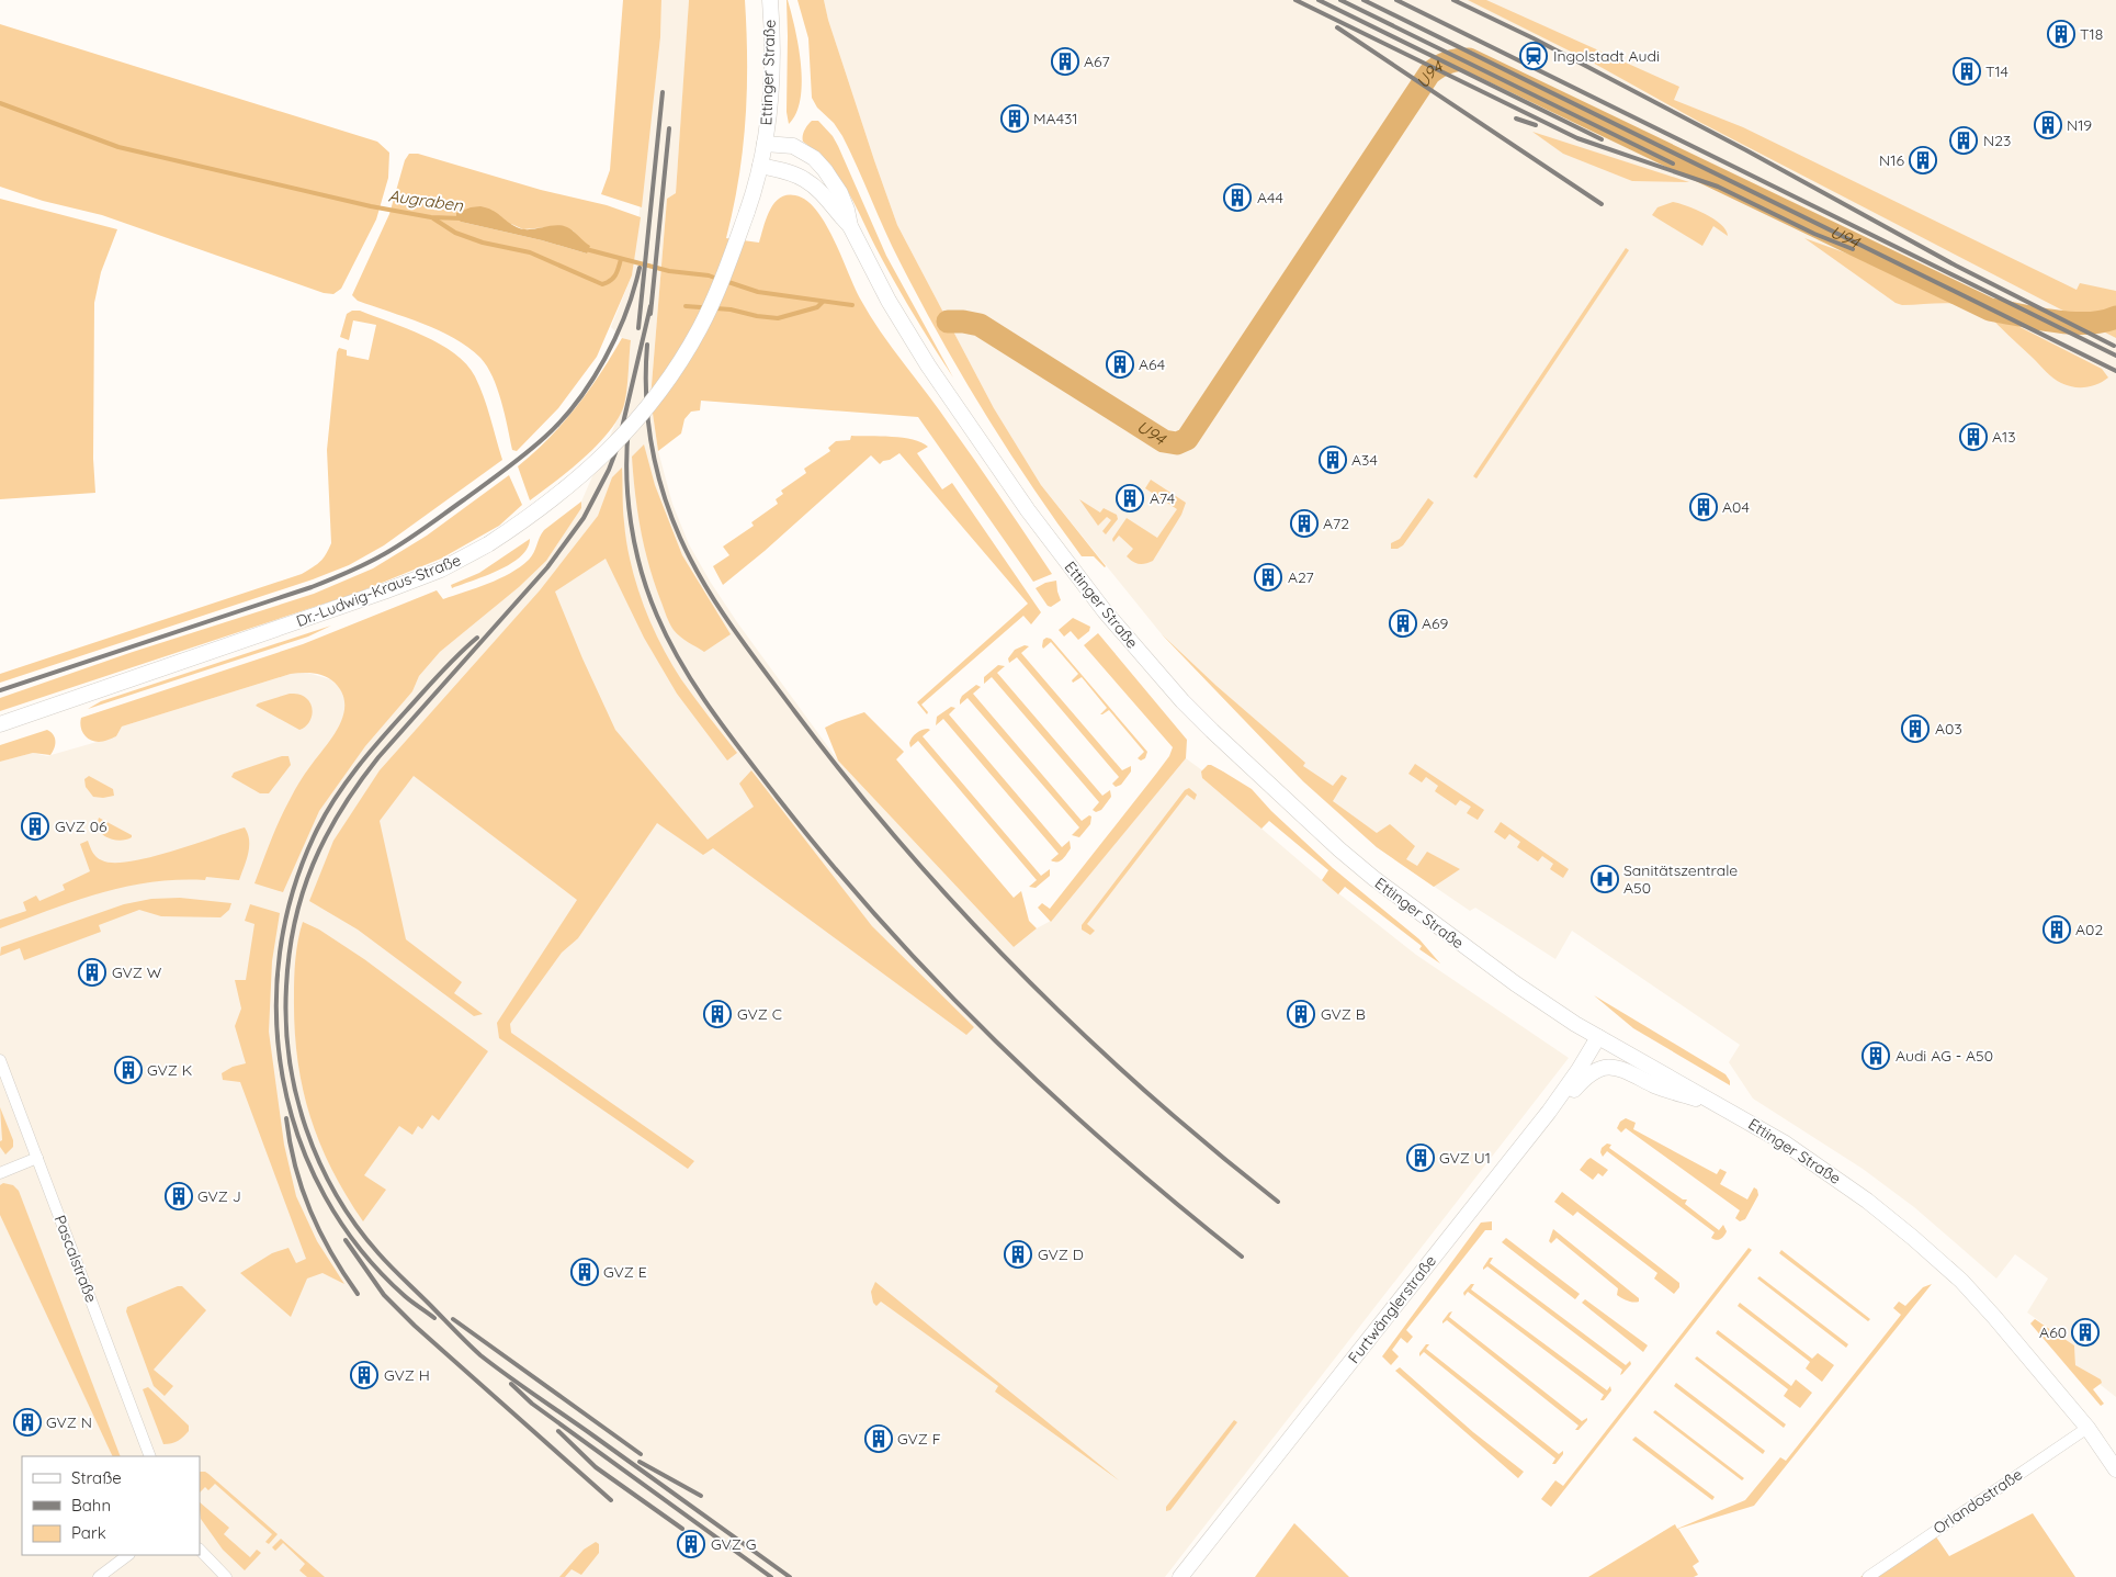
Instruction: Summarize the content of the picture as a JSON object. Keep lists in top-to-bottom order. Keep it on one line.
{"streets":{"main road":["Ettinger Straße","Dr.-Ludwig-Kraus-Straße","Furtwänglerstraße"],"street":["Pascalstraße","Orlandostraße"]},"crossings":[["Ettinger Straße","Dr.-Ludwig-Kraus-Straße"],["Ettinger Straße","Furtwänglerstraße"],["Ettinger Straße","Orlandostraße"]],"water":["U94","Augraben"],"places":{"building":["T18","A67","T14","MA431","N19","N23","N16","A44","A64","A13","A34","A74","A04","A72","A27","A69","A03","GVZ 06","A02","GVZ W","GVZ C","GVZ B","Audi AG - A50","GVZ K","GVZ U1","GVZ J","GVZ D","GVZ E","A60","GVZ H","GVZ N","GVZ F","GVZ G"],"station":["Ingolstadt Audi"],"hospital":["Sanitätszentrale A50"]},"legend":["Straße","Bahn","Park"]}
